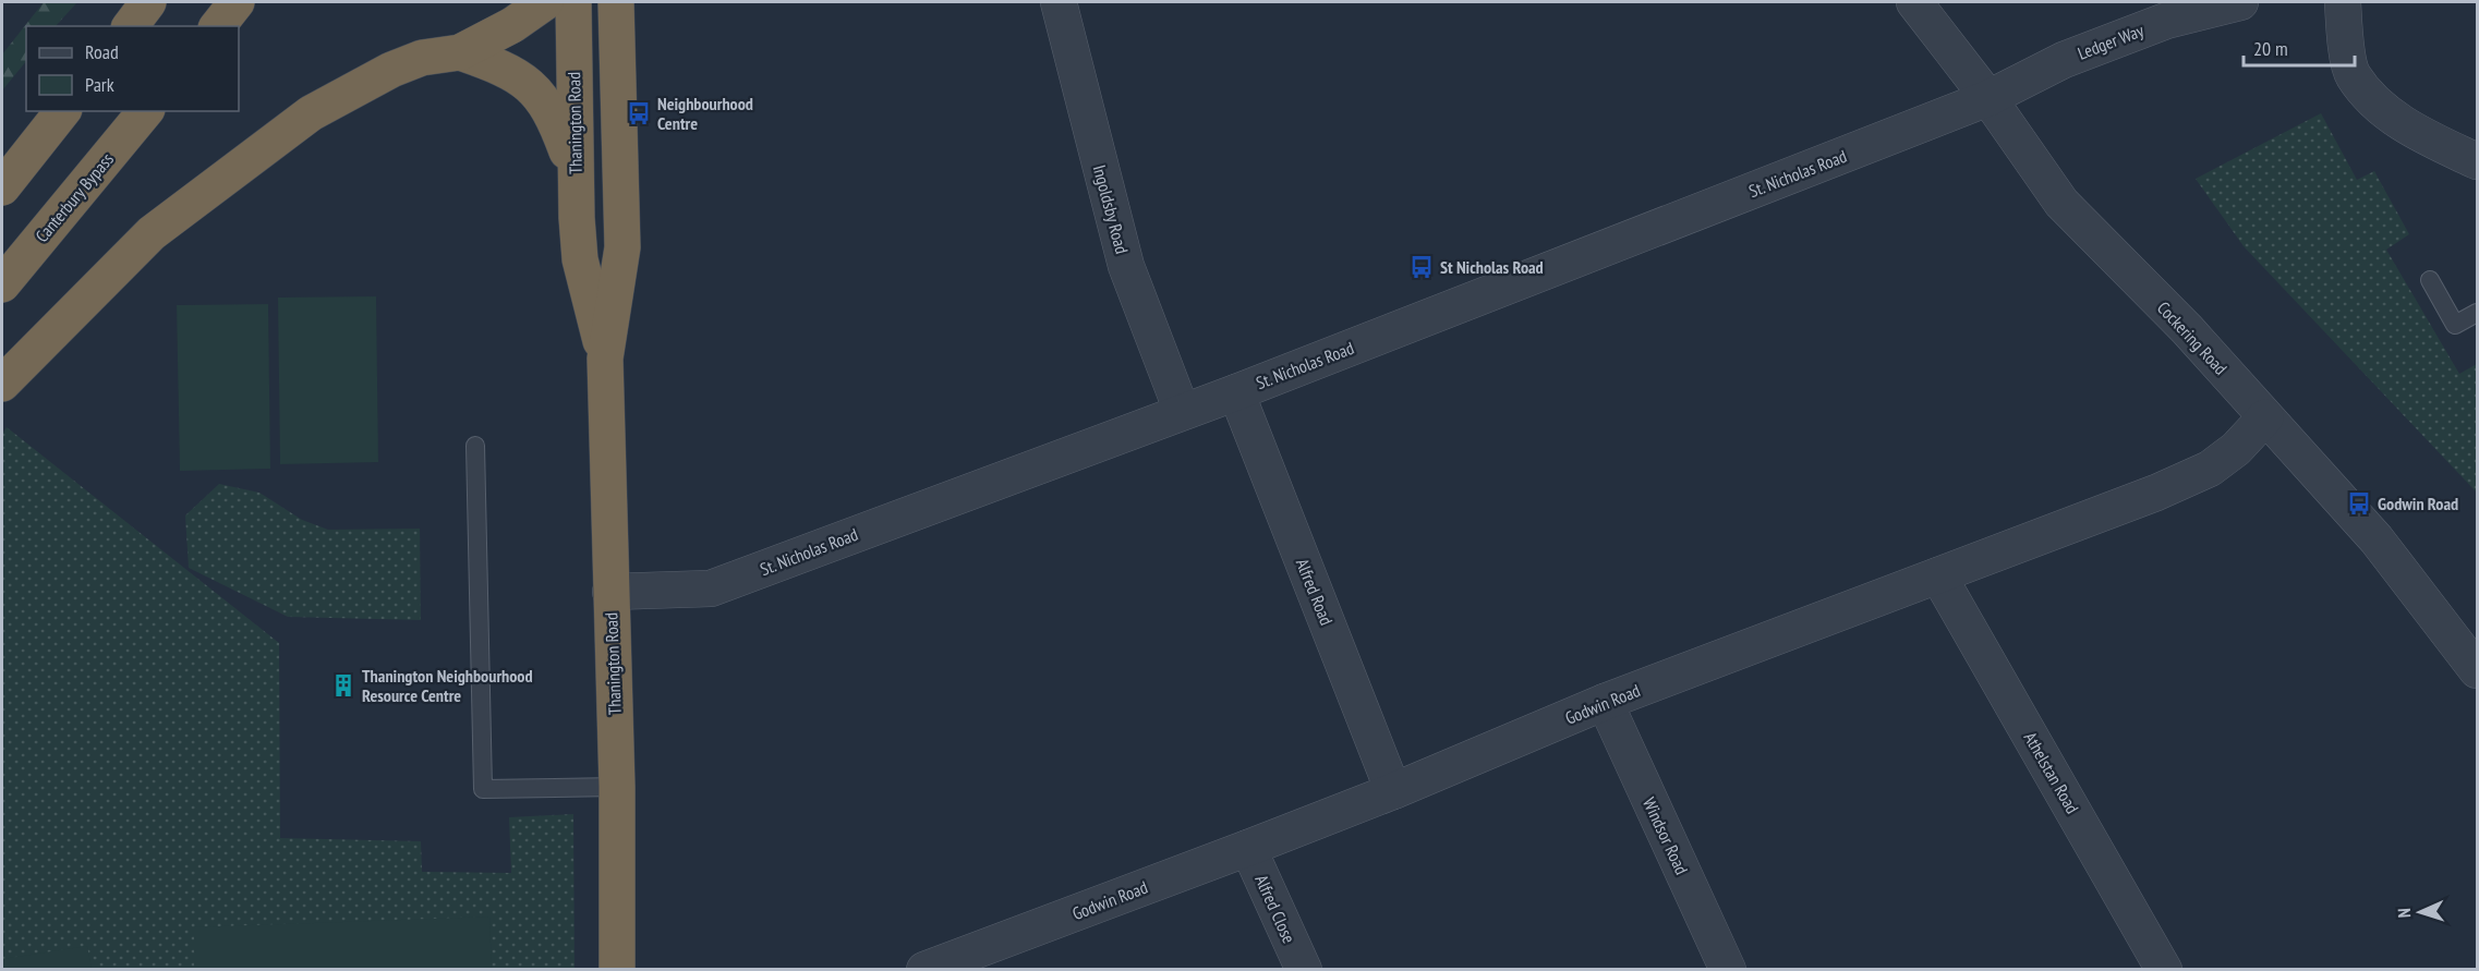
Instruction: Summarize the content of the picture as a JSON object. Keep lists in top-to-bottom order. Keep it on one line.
{"streets":{"highway":["Thanington Road","Canterbury Bypass"],"street":["Ledger Way","St. Nicholas Road","Ingoldsby Road","Cockering Road","Alfred Road","Godwin Road","Athelstan Road","Windsor Road","Alfred Close"]},"crossings":[["Ledger Way","St. Nicholas Road"],["Ledger Way","Cockering Road"],["Thanington Road","St. Nicholas Road"],["St. Nicholas Road","Ingoldsby Road"],["St. Nicholas Road","Cockering Road"],["St. Nicholas Road","Alfred Road"],["Cockering Road","Godwin Road"],["Alfred Road","Godwin Road"],["Godwin Road","Athelstan Road"],["Godwin Road","Windsor Road"],["Godwin Road","Alfred Close"]],"places":{"bus stop":["Neighbourhood Centre","St Nicholas Road","Godwin Road"],"building":["Thanington Neighbourhood Resource Centre"]},"legend":["Road","Park"],"scale_bar":"20 m","north":"left"}
